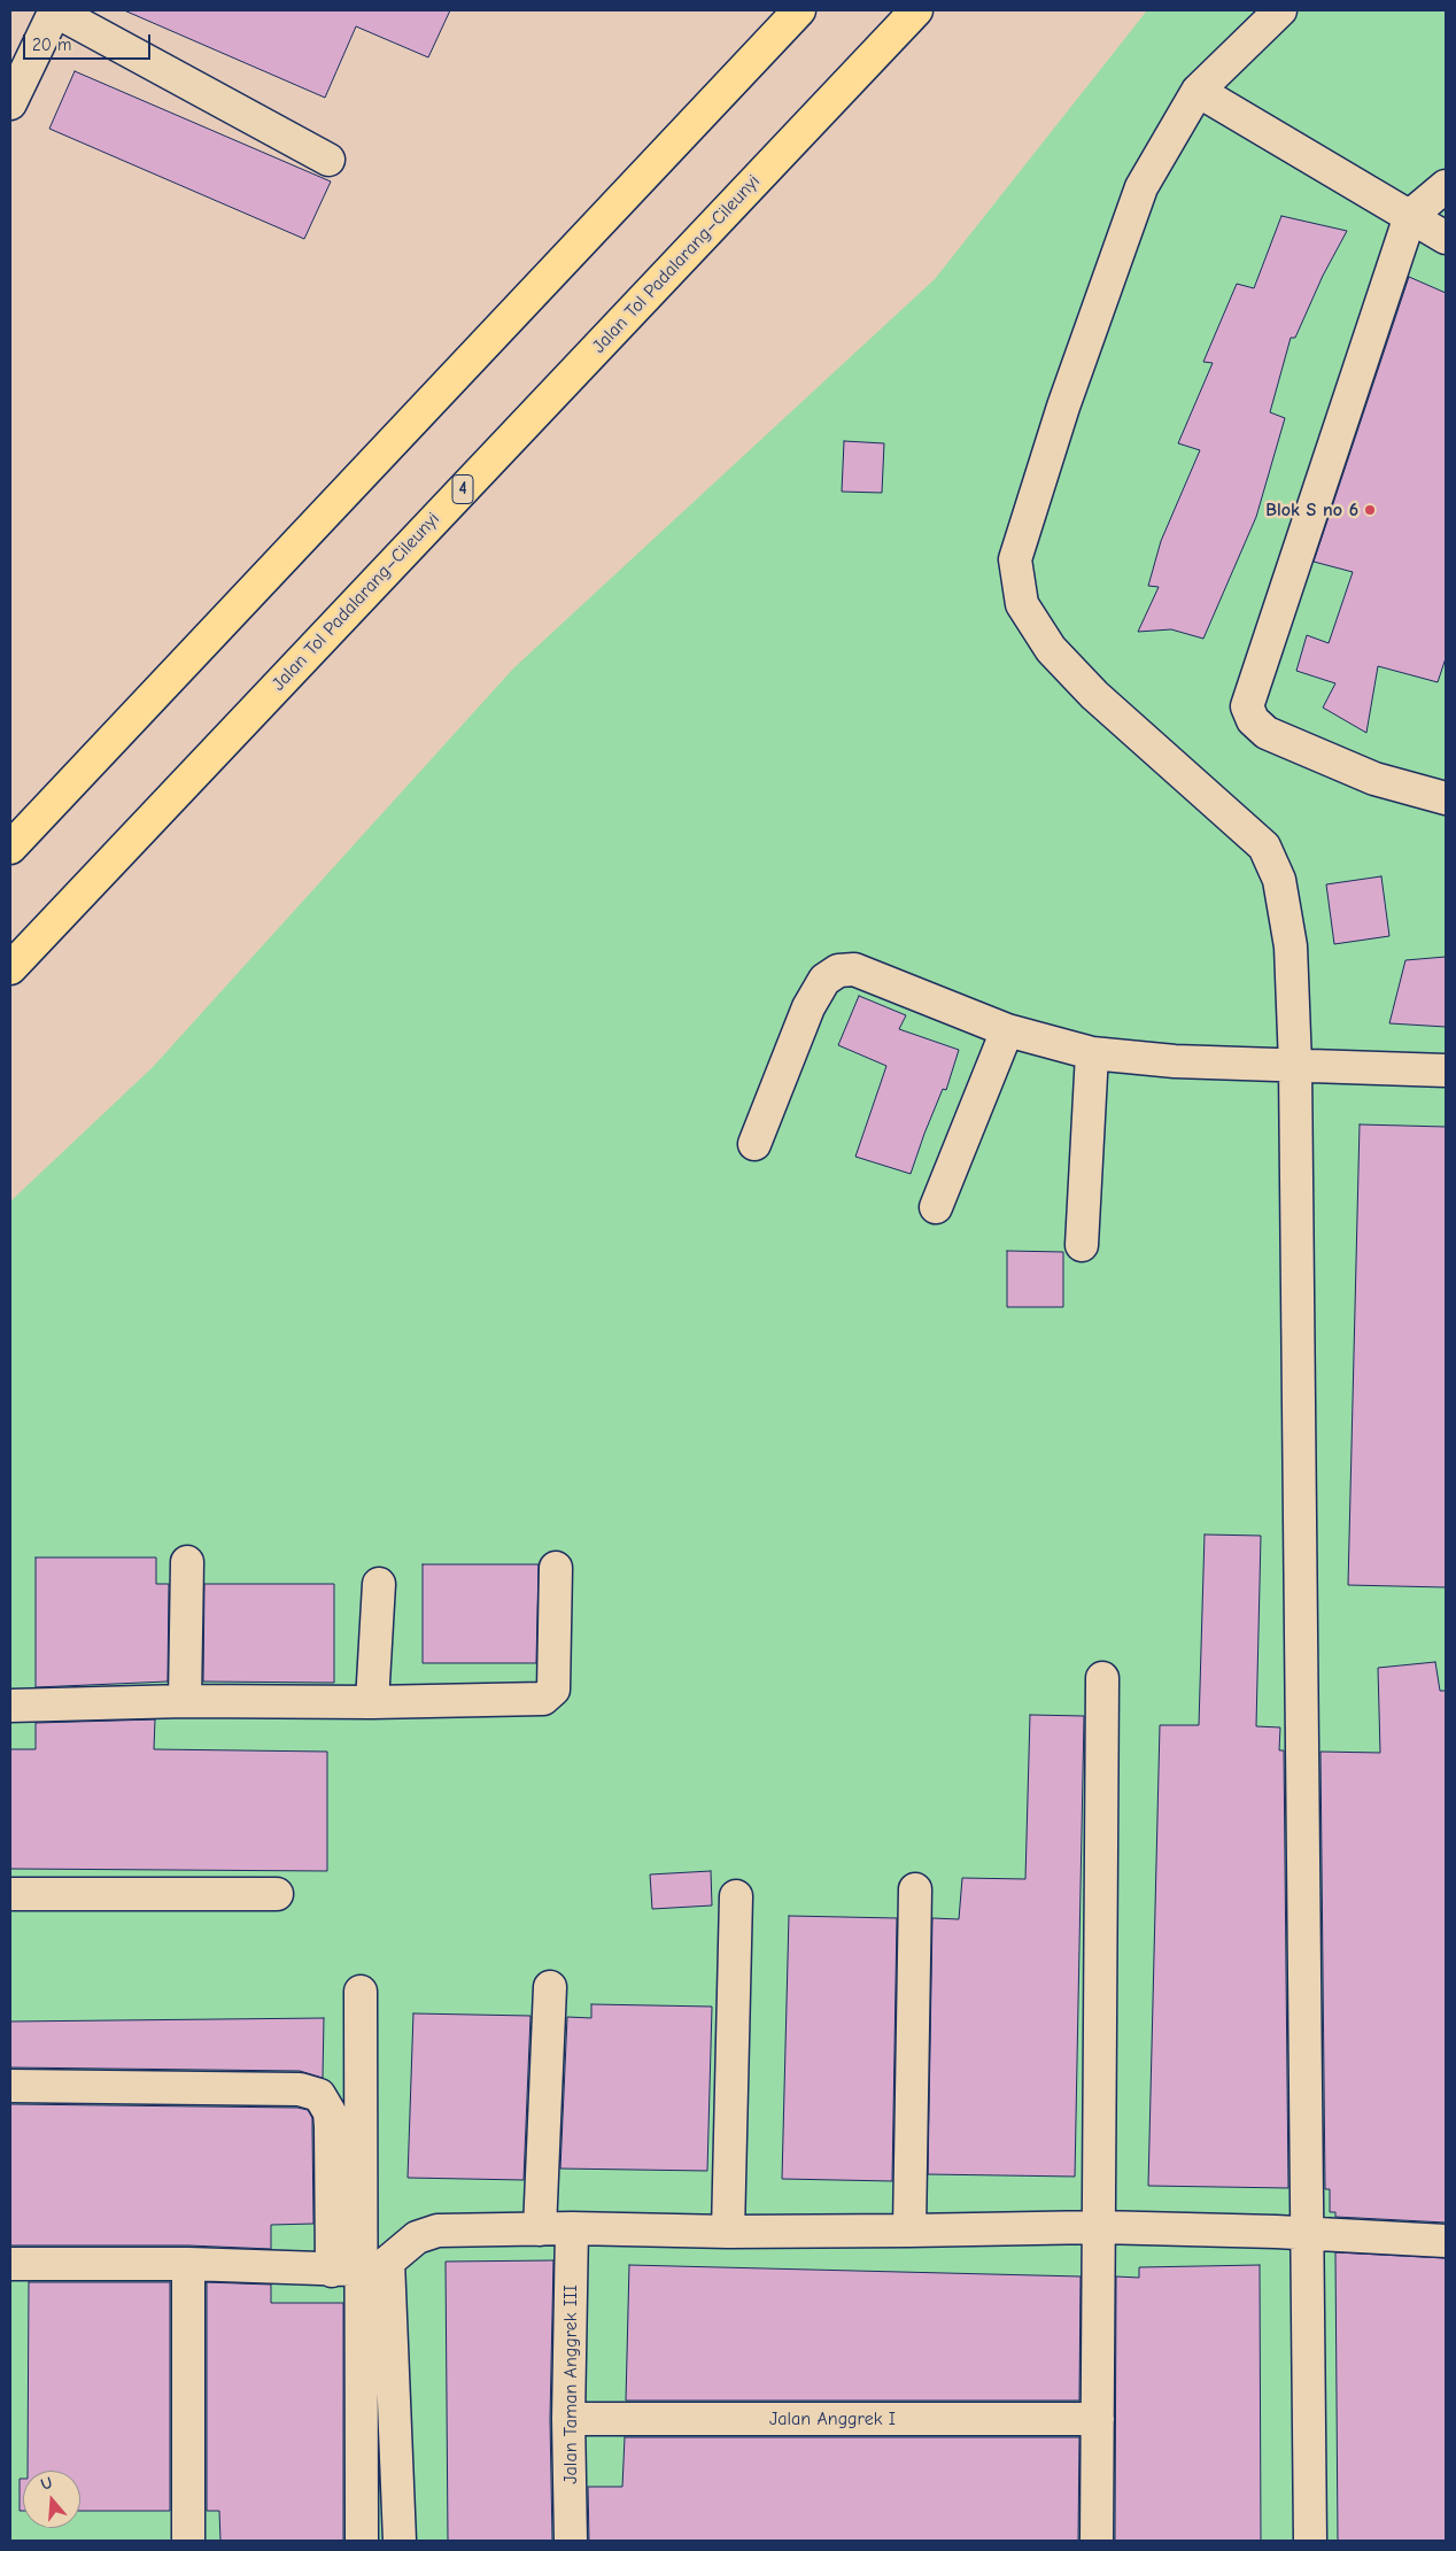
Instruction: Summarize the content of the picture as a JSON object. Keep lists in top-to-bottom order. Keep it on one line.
{"streets":{"highway":["Jalan Tol Padalarang–Cileunyi","4"],"street":["Jalan Taman Anggrek III","Jalan Anggrek I"]},"crossings":[["Jalan Taman Anggrek III","Jalan Anggrek I"]],"places":["Blok S no 6"],"scale_bar":"20 m","north":"top"}
